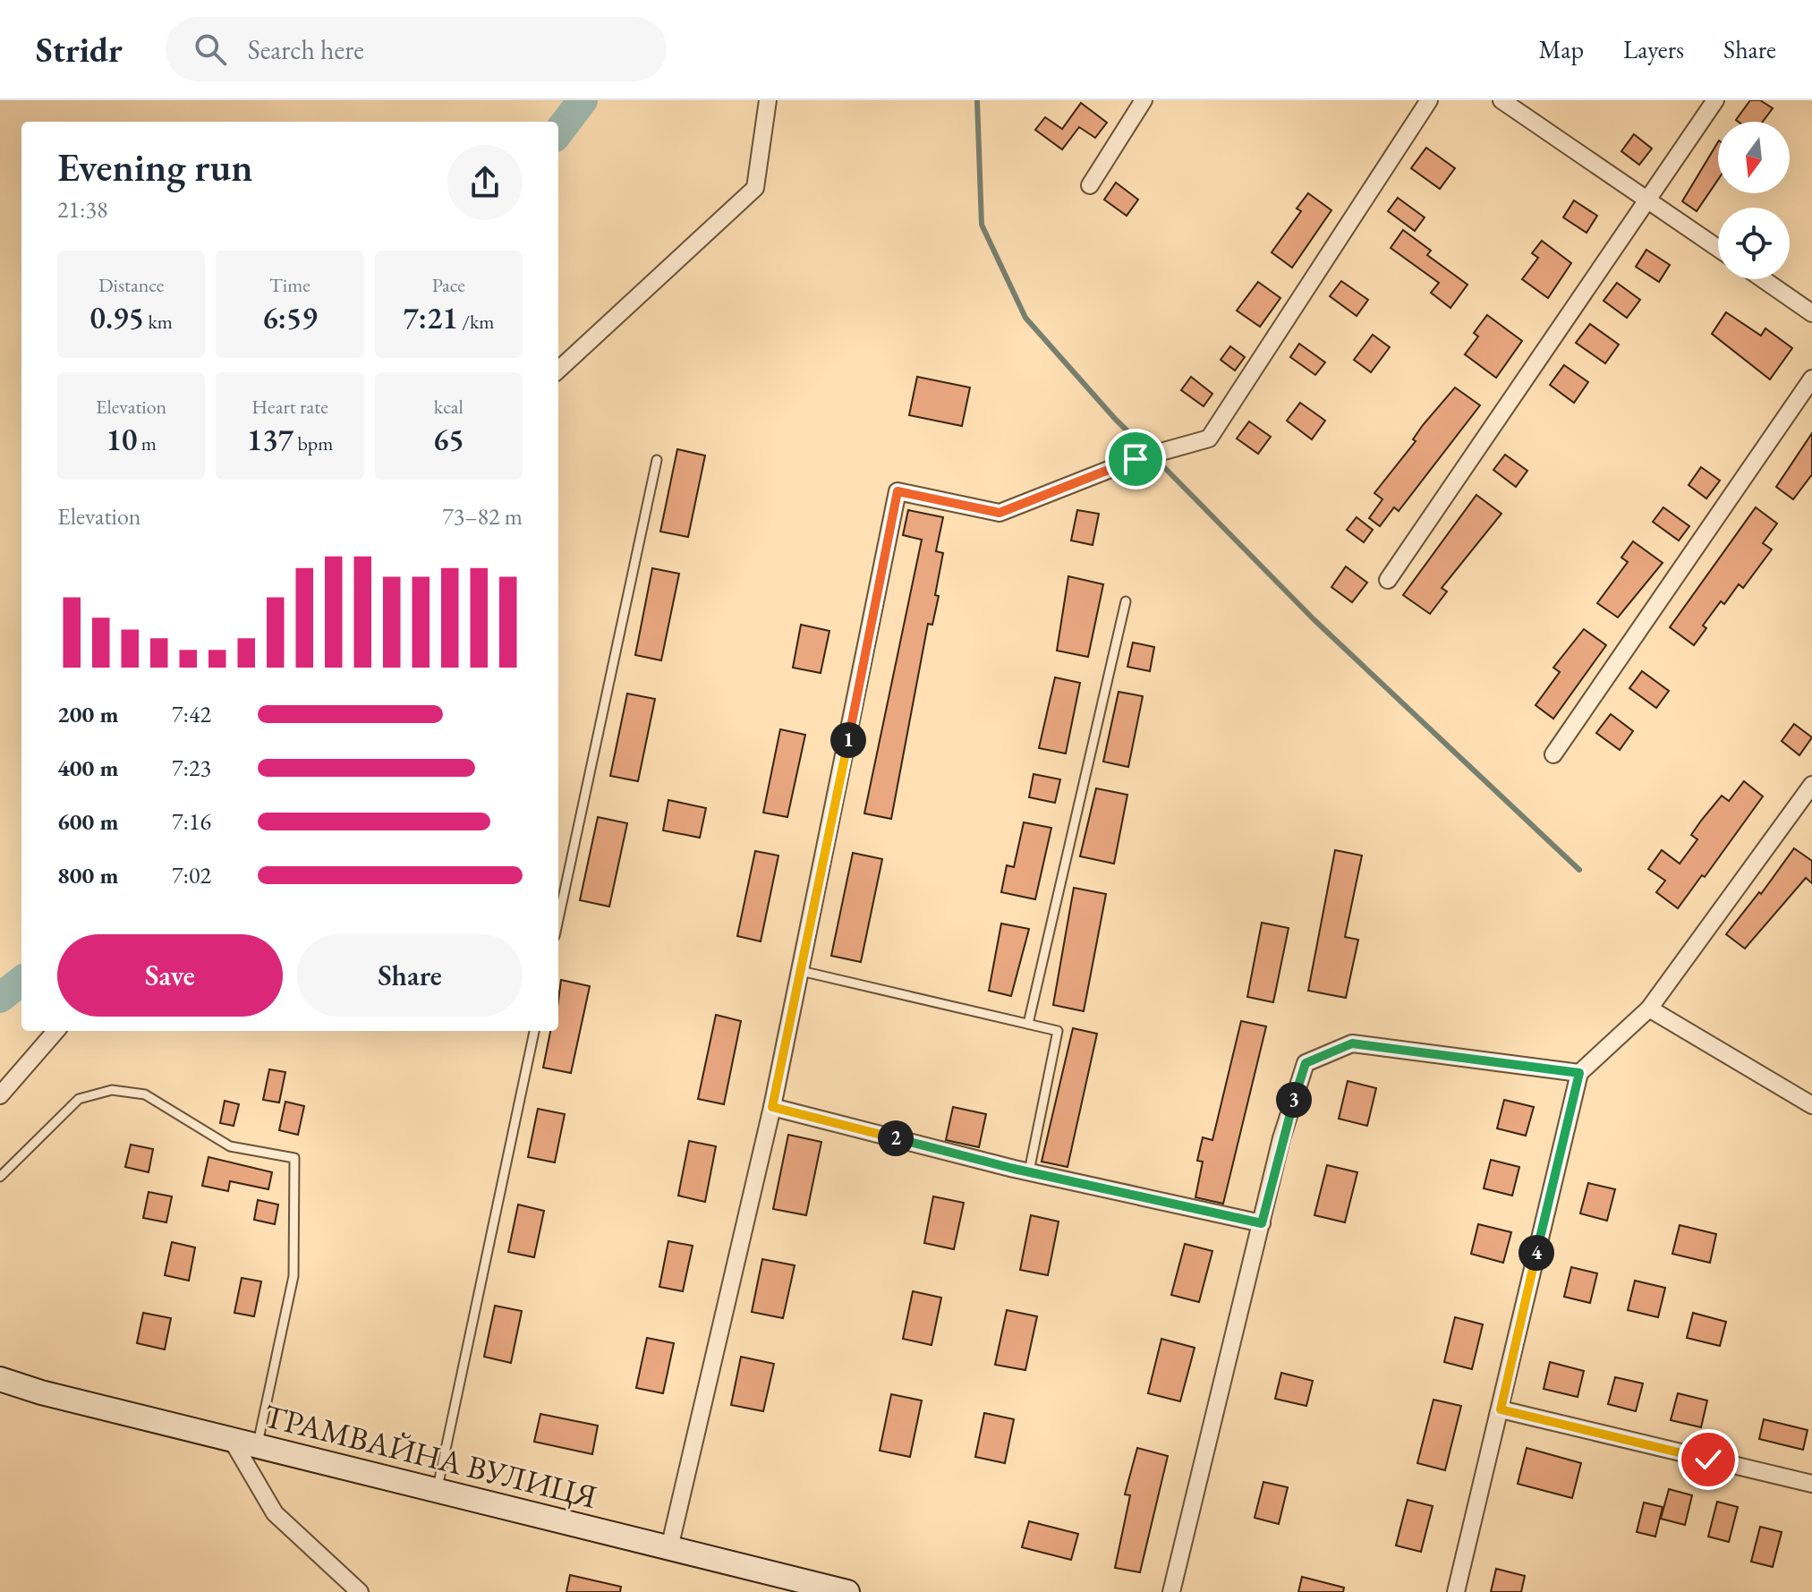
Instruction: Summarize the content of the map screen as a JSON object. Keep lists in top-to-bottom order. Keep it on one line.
{"streets":{"street":["ТРАМВАЙНА ВУЛИЦЯ"]},"north":"bottom","page":{"header":"Stridr","search":"Search here","nav":["Map","Layers","Share"],"heading":["Evening run","21:38"],"stats":[["Distance","0.95 km"],["Time","6:59"],["Pace","7:21 /km"],["Elevation","10 m"],["Heart rate","137 bpm"],["kcal","65"]],"chart":["Elevation","73–82 m"],"list":[{"name":"200 m","note":"7:42"},{"name":"400 m","note":"7:23"},{"name":"600 m","note":"7:16"},{"name":"800 m","note":"7:02"}],"pins":["1","3","2","4"],"buttons":["Save","Share"]}}
